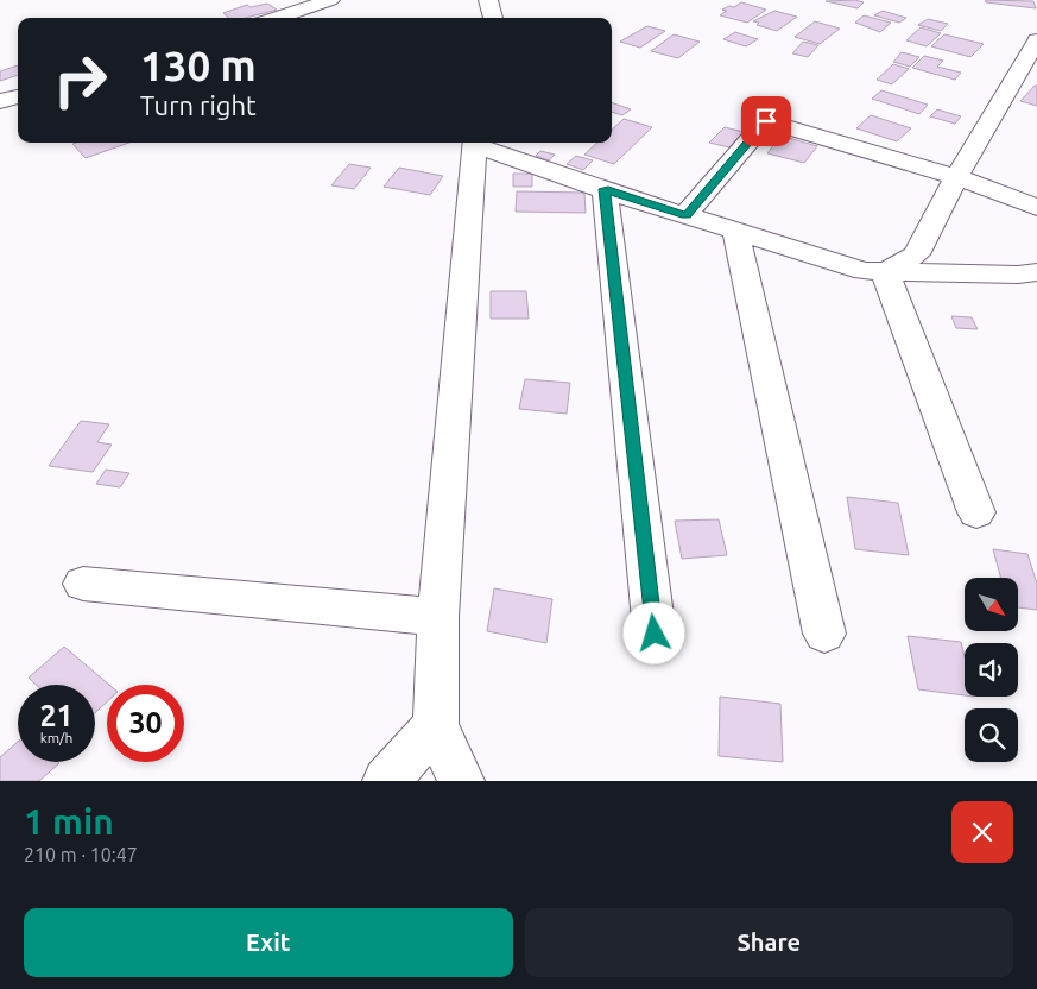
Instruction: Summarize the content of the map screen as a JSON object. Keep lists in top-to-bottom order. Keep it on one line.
{"north":"bottom right","page":{"turn":["130 m","Turn right"],"speed":"21 km/h","limit":"30","heading":["1 min","210 m · 10:47"],"buttons":["Exit","Share"]}}
